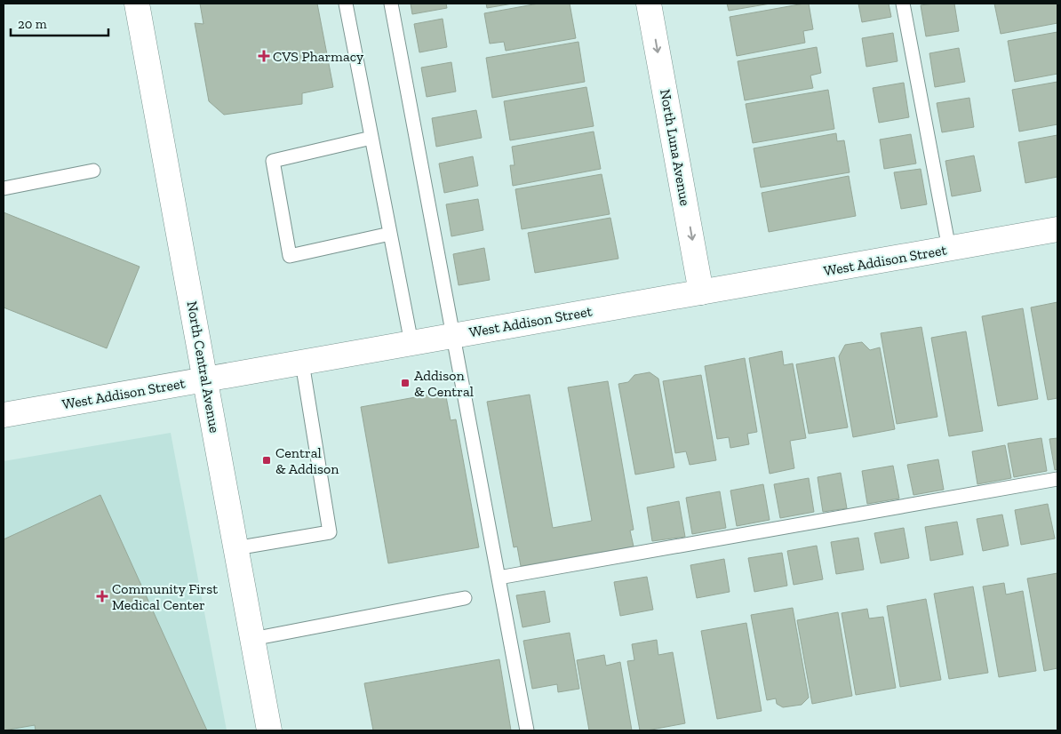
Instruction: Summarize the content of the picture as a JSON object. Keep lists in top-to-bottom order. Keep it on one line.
{"streets":{"street":["North Luna Avenue","West Addison Street","North Central Avenue"]},"crossings":[["North Luna Avenue","West Addison Street"],["West Addison Street","North Central Avenue"]],"one_way":["North Luna Avenue"],"places":{"health":["CVS Pharmacy","Community First Medical Center"],"transit":["Addison & Central","Central & Addison"]},"scale_bar":"20 m"}
